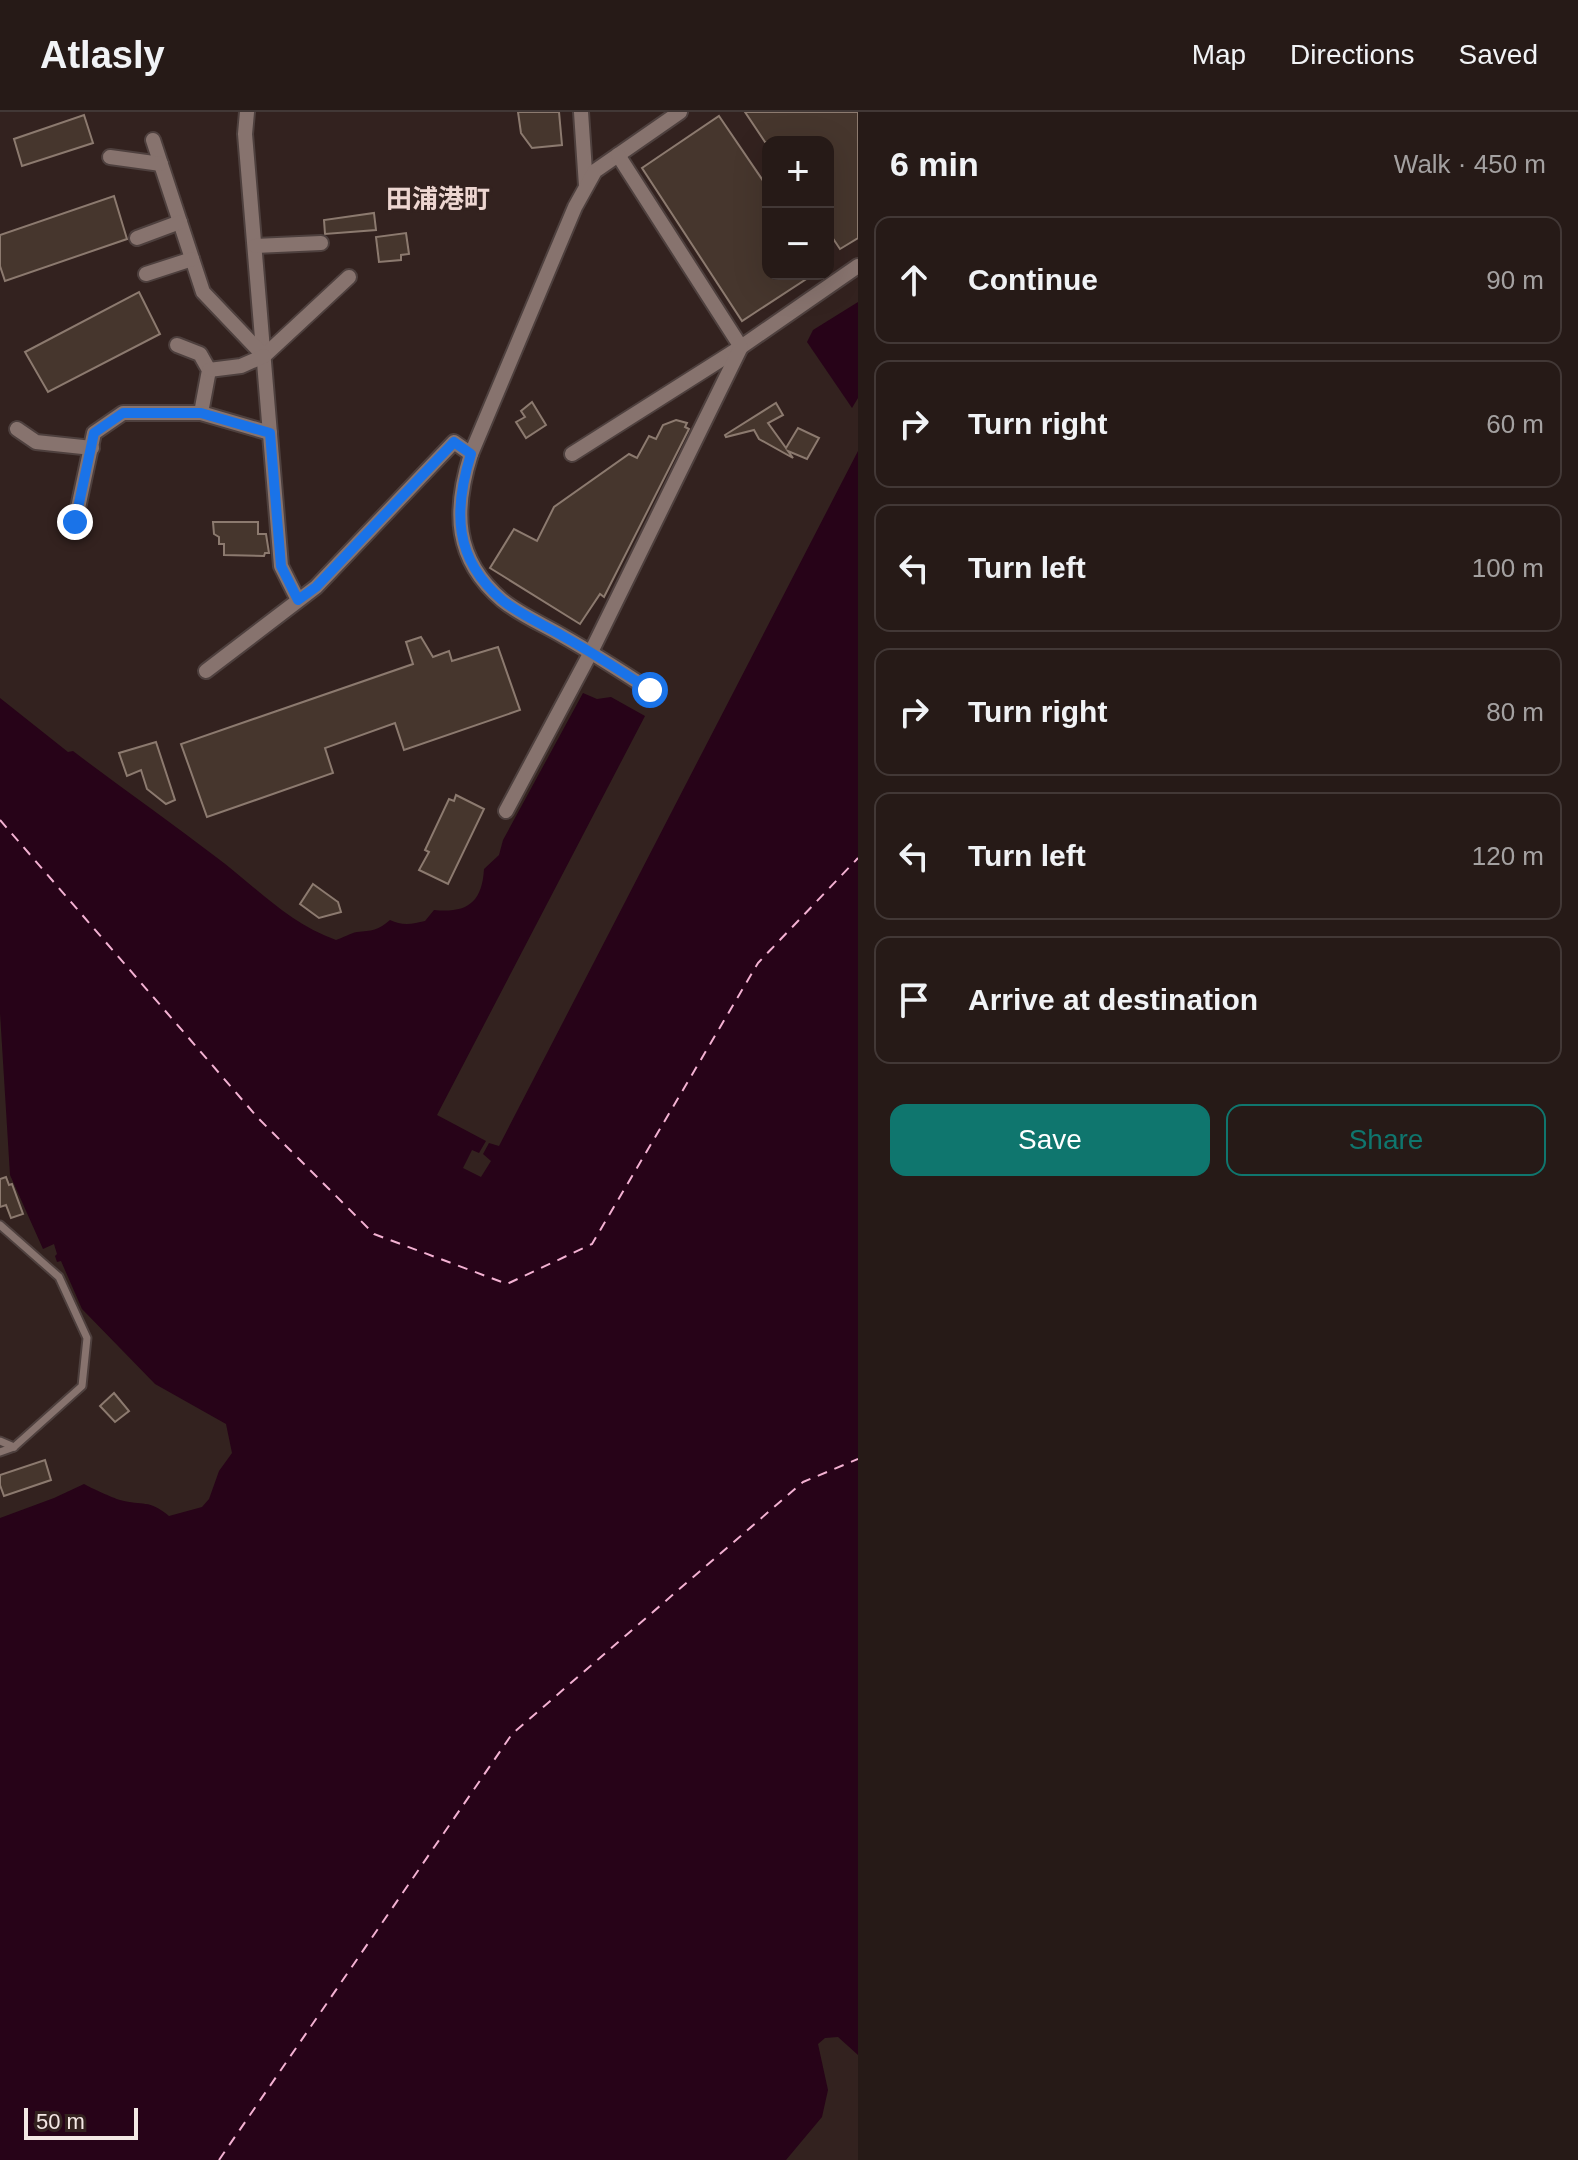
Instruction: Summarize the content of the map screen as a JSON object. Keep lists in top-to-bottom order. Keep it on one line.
{"districts":["田浦港町"],"scale_bar":"50 m","page":{"header":"Atlasly","nav":["Map","Directions","Saved"],"heading":["6 min","Walk · 450 m"],"map_buttons":["+","−"],"list":[["Continue","90 m"],["Turn right","60 m"],["Turn left","100 m"],["Turn right","80 m"],["Turn left","120 m"],"Arrive at destination"],"buttons":["Save","Share"],"scale":"50 m"}}
